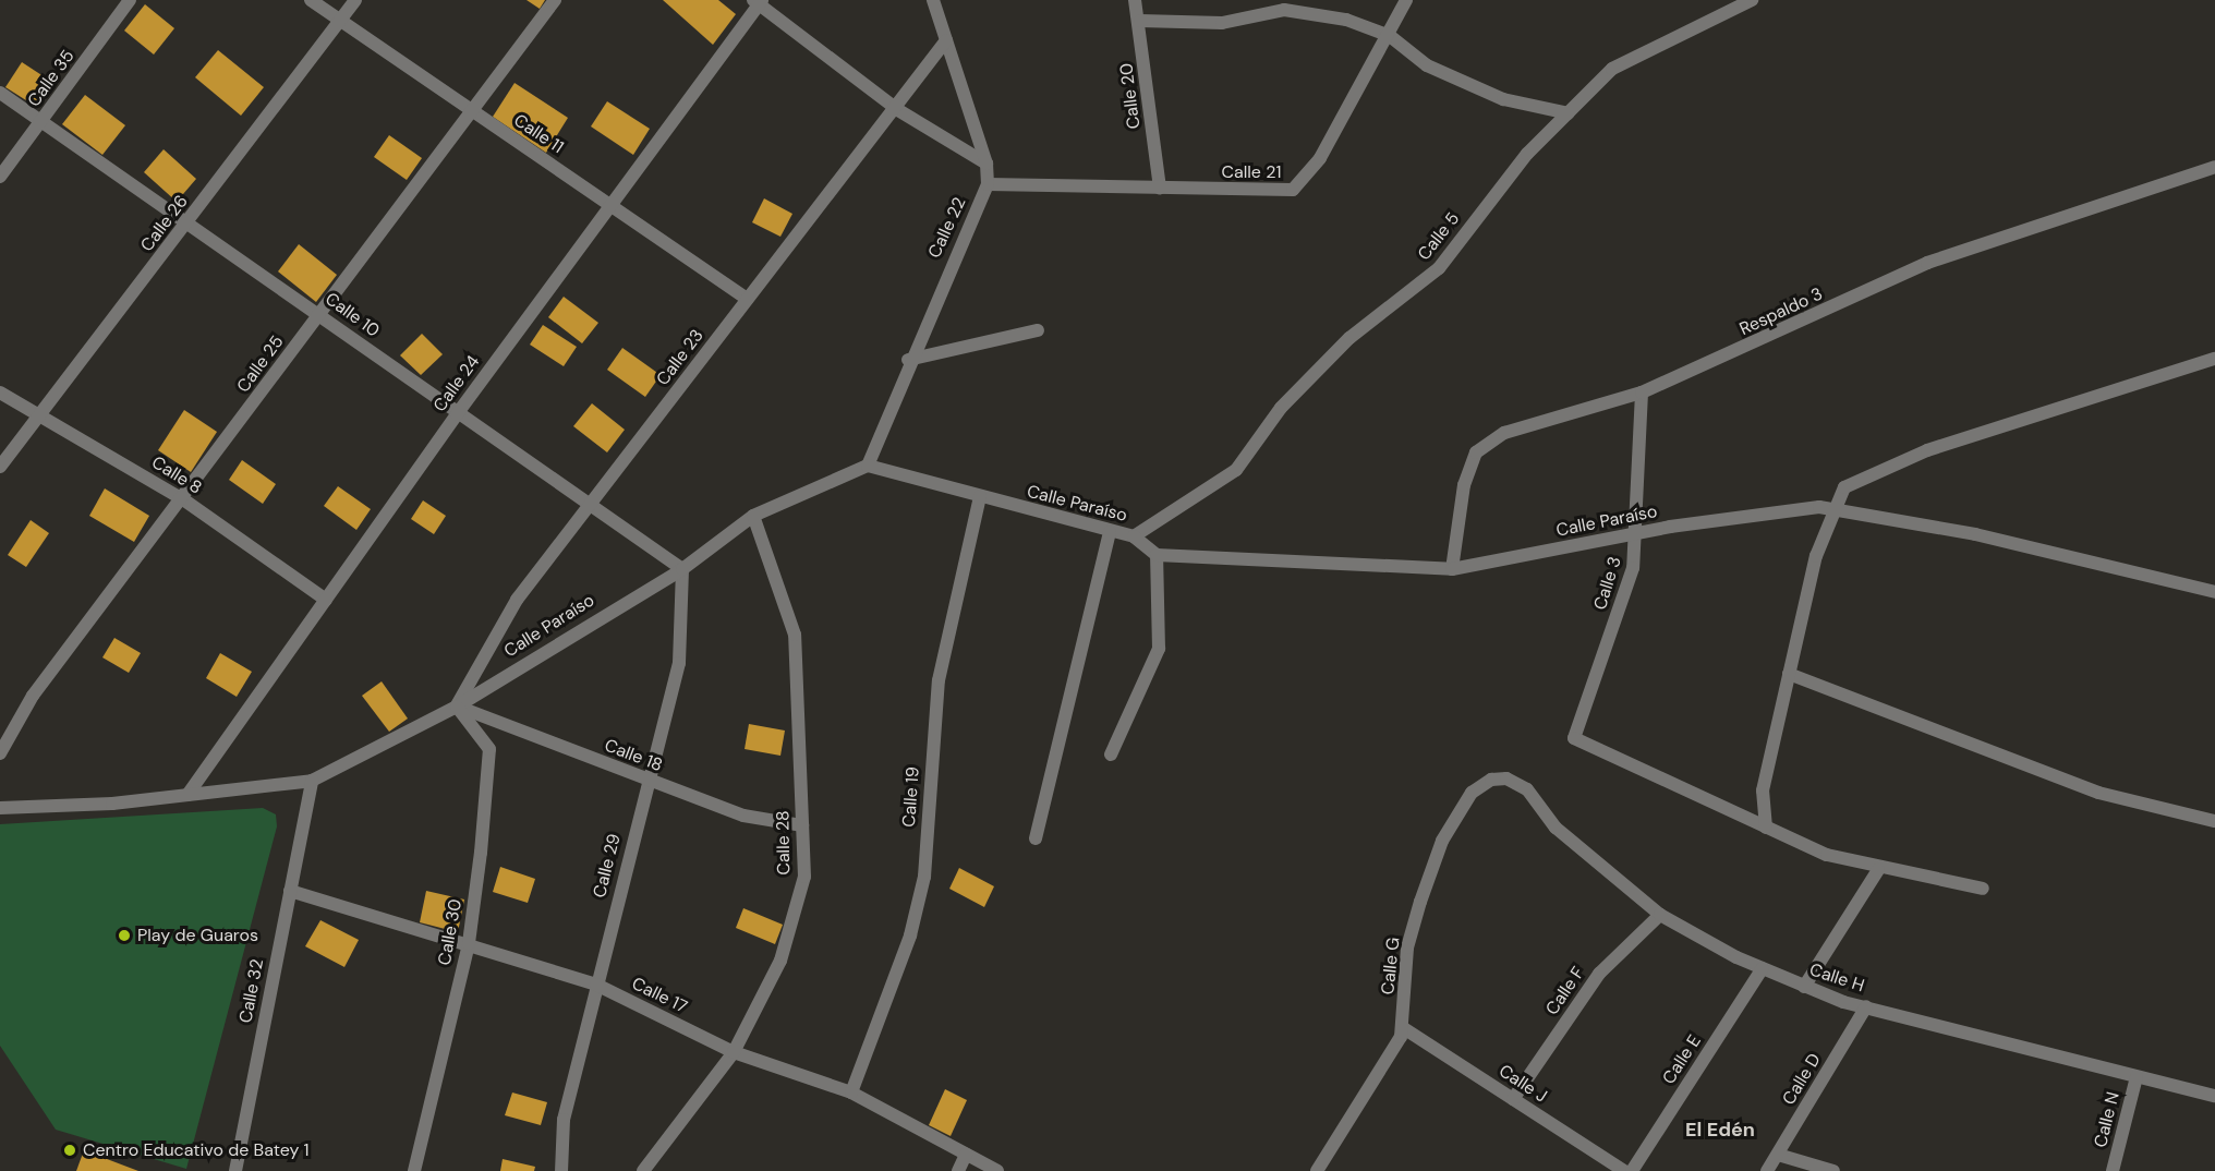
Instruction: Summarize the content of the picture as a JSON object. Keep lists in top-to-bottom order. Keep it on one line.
{"streets":{"street":["Calle 35","Calle 20","Calle 11","Calle 21","Calle 26","Calle 22","Calle 5","Respaldo 3","Calle 10","Calle 23","Calle 25","Calle 24","Calle 8","Calle Paraíso","Calle 3","Calle 18","Calle 19","Calle 28","Calle 29","Calle 30","Calle G","Calle H","Calle 32","Calle F","Calle 17","Calle E","Calle D","Calle J","Calle N"]},"crossings":[["Calle 35","Calle 10"],["Calle 20","Calle 21"],["Calle 11","Calle 26"],["Calle 11","Calle 23"],["Calle 11","Calle 25"],["Calle 11","Calle 24"],["Calle 21","Calle 22"],["Calle 26","Calle 10"],["Calle 26","Calle 8"],["Calle 22","Calle 23"],["Calle 22","Calle Paraíso"],["Calle 5","Calle Paraíso"],["Respaldo 3","Calle Paraíso"],["Respaldo 3","Calle 3"],["Calle 10","Calle 23"],["Calle 10","Calle 25"],["Calle 10","Calle 24"],["Calle 10","Calle Paraíso"],["Calle 10","Calle 29"],["Calle 23","Calle Paraíso"],["Calle 23","Calle 18"],["Calle 23","Calle 30"],["Calle 25","Calle 8"],["Calle 24","Calle 8"],["Calle 24","Calle Paraíso"],["Calle Paraíso","Calle 3"],["Calle Paraíso","Calle 18"],["Calle Paraíso","Calle 19"],["Calle Paraíso","Calle 28"],["Calle Paraíso","Calle 29"],["Calle Paraíso","Calle 30"],["Calle Paraíso","Calle 32"],["Calle 18","Calle 28"],["Calle 18","Calle 29"],["Calle 18","Calle 30"],["Calle 19","Calle 17"],["Calle 28","Calle 17"],["Calle 29","Calle 17"],["Calle 30","Calle 17"],["Calle G","Calle H"],["Calle G","Calle J"],["Calle H","Calle F"],["Calle H","Calle E"],["Calle H","Calle D"],["Calle H","Calle N"],["Calle 32","Calle 17"],["Calle F","Calle J"]],"districts":["El Edén"],"places":["Play de Guaros","Centro Educativo de Batey 1"]}
